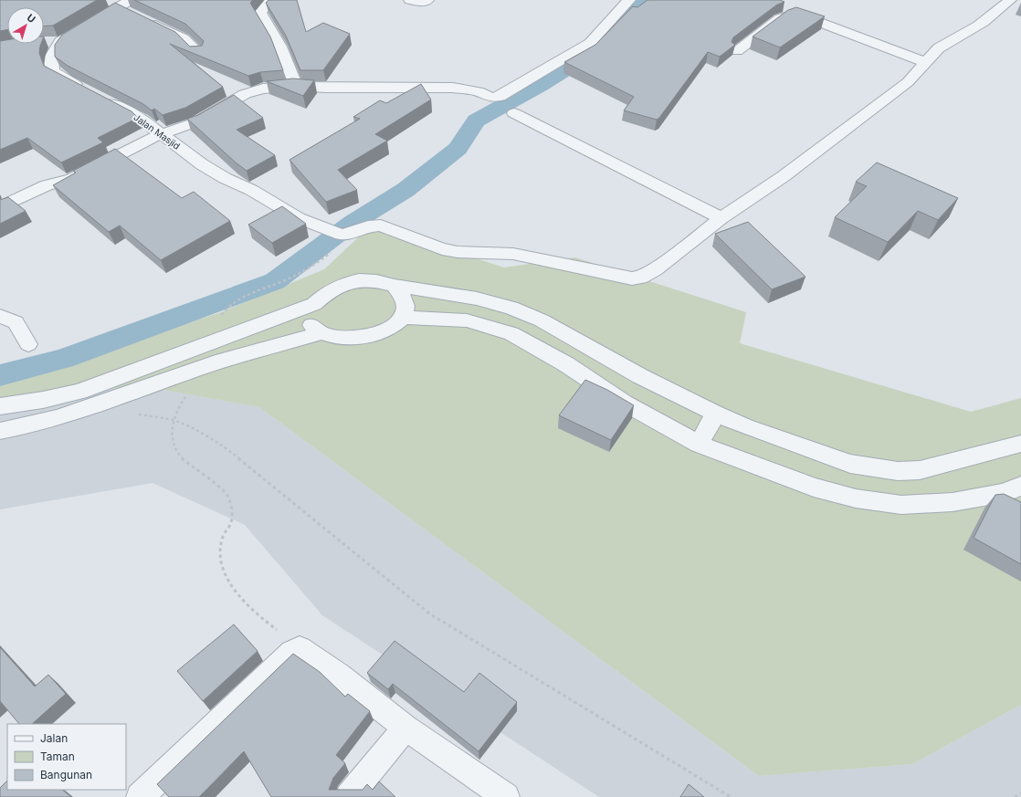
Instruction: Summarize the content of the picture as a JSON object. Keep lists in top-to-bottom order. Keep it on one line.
{"streets":{"street":["Jalan Masjid"]},"legend":["Jalan","Taman","Bangunan"],"north":"top right"}
